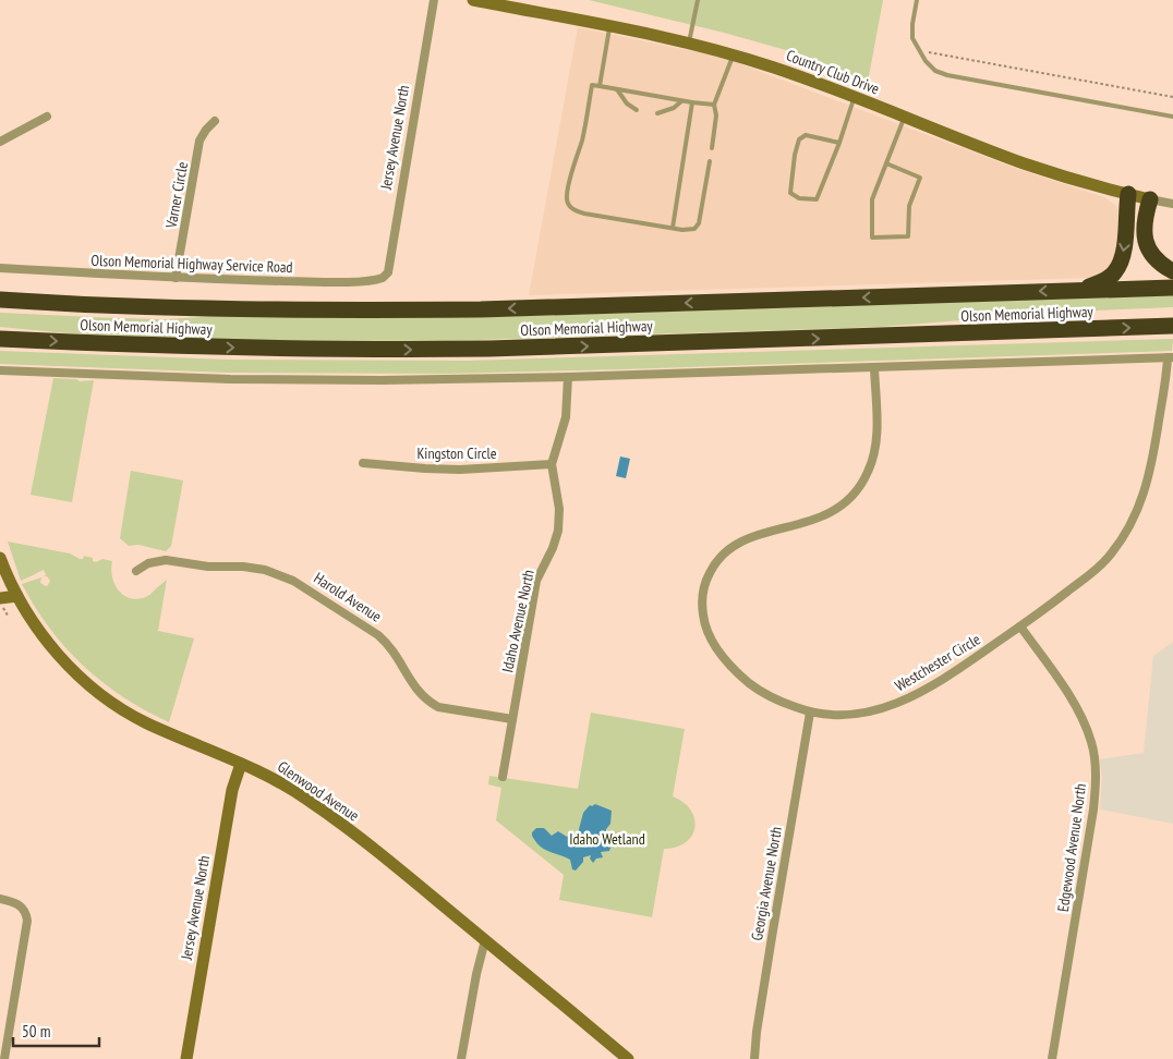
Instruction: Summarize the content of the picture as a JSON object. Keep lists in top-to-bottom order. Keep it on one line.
{"streets":{"highway":["Olson Memorial Highway"],"street":["Country Club Drive","Jersey Avenue North","Varner Circle","Olson Memorial Highway Service Road","Kingston Circle","Harold Avenue","Idaho Avenue North","Westchester Circle","Glenwood Avenue","Edgewood Avenue North","Georgia Avenue North"]},"crossings":[["Jersey Avenue North","Olson Memorial Highway Service Road"],["Jersey Avenue North","Glenwood Avenue"],["Varner Circle","Olson Memorial Highway Service Road"],["Kingston Circle","Idaho Avenue North"],["Harold Avenue","Idaho Avenue North"],["Westchester Circle","Edgewood Avenue North"],["Westchester Circle","Georgia Avenue North"]],"parks":["Idaho Wetland"],"scale_bar":"50 m"}
